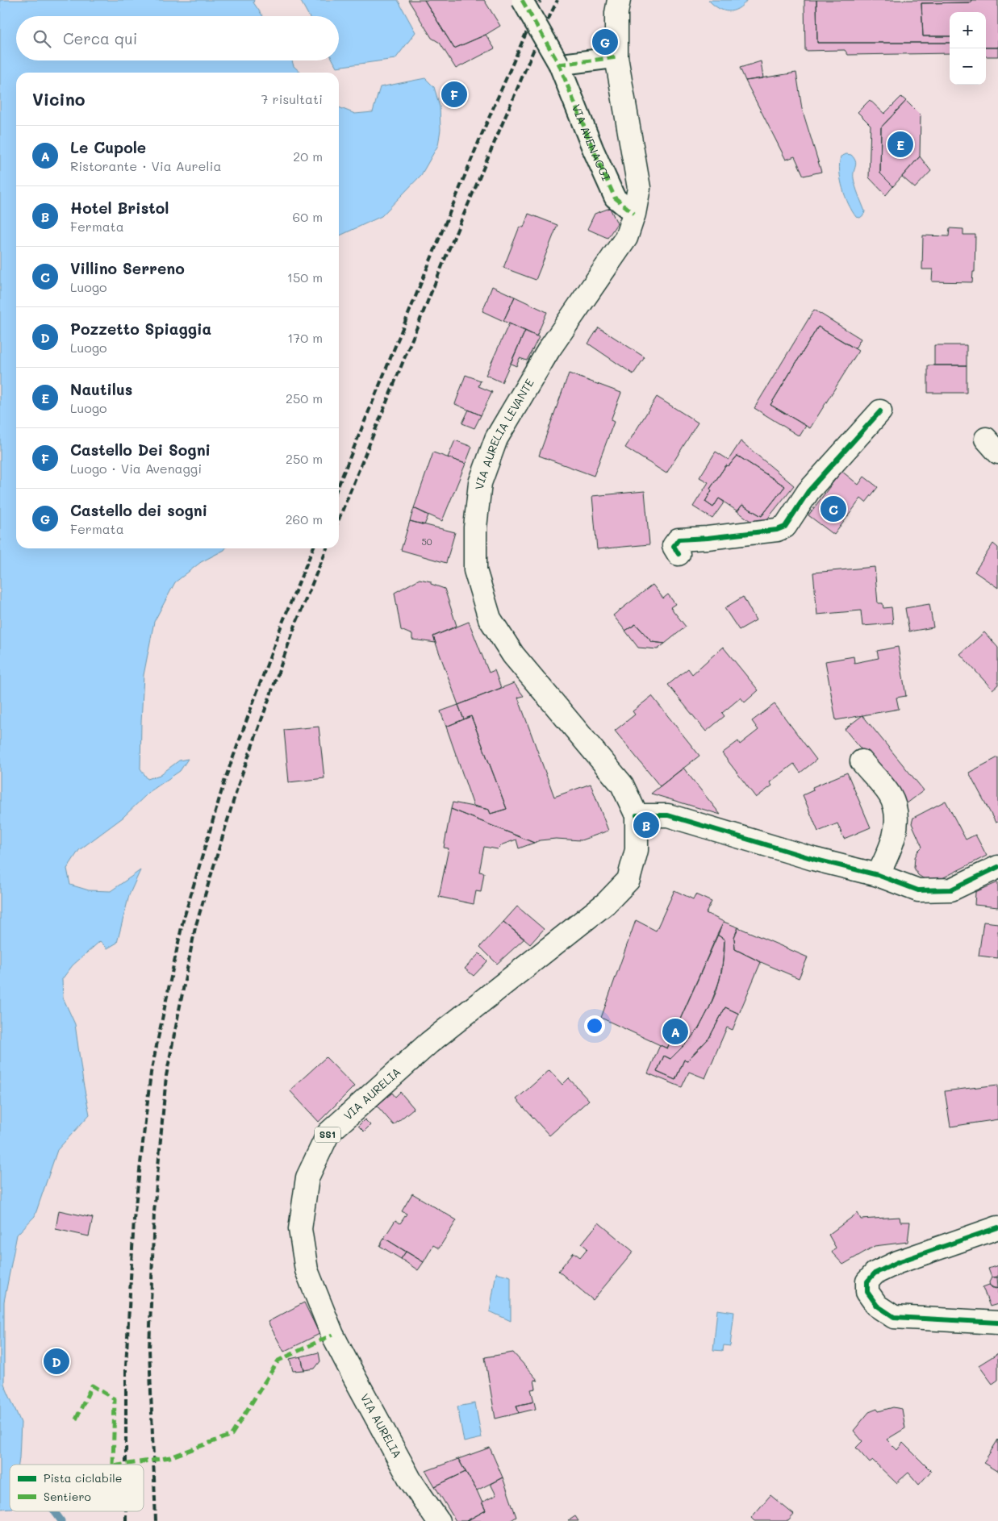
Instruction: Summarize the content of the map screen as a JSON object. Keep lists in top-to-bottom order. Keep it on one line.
{"streets":{"main road":["VIA AURELIA LEVANTE","VIA AURELIA","SS1"],"street":["VIA AVENAGGI"]},"crossings":[["VIA AVENAGGI","VIA AURELIA LEVANTE"],["VIA AURELIA LEVANTE","VIA AURELIA"]],"house_numbers":["50"],"legend":["Pista ciclabile","Sentiero"],"page":{"map_buttons":["+","−"],"search":"Cerca qui","pins":["G","F","E","C","B","A","D"],"heading":["Vicino","7 risultati"],"list":[{"mark":"A","name":"Le Cupole","note":"Ristorante · Via Aurelia","value":"20 m"},{"mark":"B","name":"Hotel Bristol","note":"Fermata","value":"60 m"},{"mark":"C","name":"Villino Serreno","note":"Luogo","value":"150 m"},{"mark":"D","name":"Pozzetto Spiaggia","note":"Luogo","value":"170 m"},{"mark":"E","name":"Nautilus","note":"Luogo","value":"250 m"},{"mark":"F","name":"Castello Dei Sogni","note":"Luogo · Via Avenaggi","value":"250 m"},{"mark":"G","name":"Castello dei sogni","note":"Fermata","value":"260 m"}]}}
